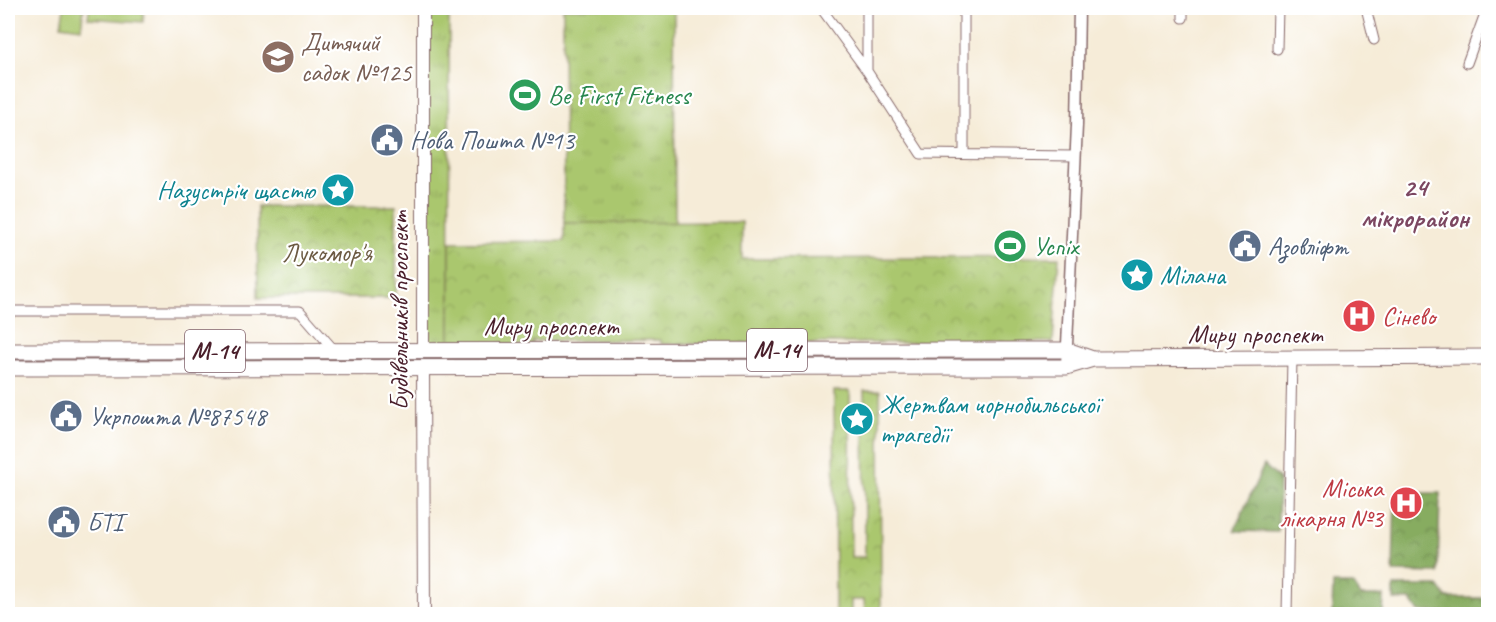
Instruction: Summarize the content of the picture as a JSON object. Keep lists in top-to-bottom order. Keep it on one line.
{"streets":{"highway":["Будівельників проспект","Миру проспект","М-14"]},"crossings":[["Будівельників проспект","Миру проспект"]],"districts":["24 мікрорайон"],"parks":["Лукомор'я"],"places":{"school or university":["Дитячий садок №125"],"sports":["Be First Fitness","Успіх"],"public building":["Нова Пошта №13","Азовліфт","Укрпошта №87548","БТІ"],"place":["Назустріч щастю","Мілана","Жертвам чорнобильської трагедії"],"hospital":["Сінево","Міська лікарня №3"]}}
